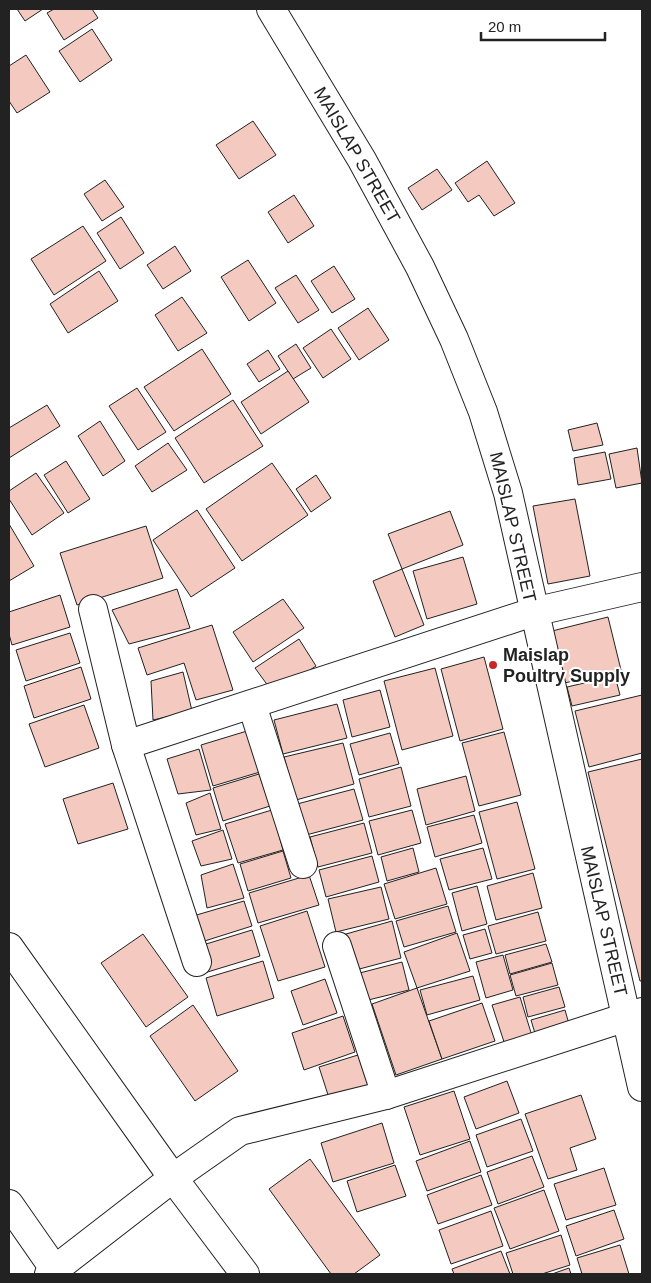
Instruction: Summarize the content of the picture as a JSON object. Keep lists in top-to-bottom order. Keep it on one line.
{"streets":{"street":["MAISLAP STREET"]},"places":["Maislap Poultry Supply"],"scale_bar":"20 m"}
